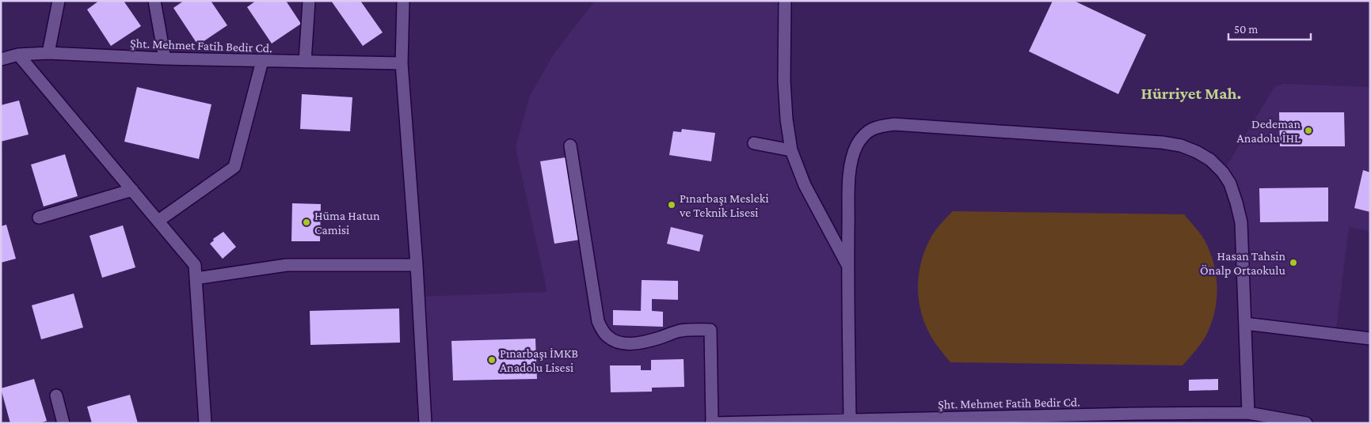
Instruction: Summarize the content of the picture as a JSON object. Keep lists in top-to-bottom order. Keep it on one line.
{"streets":{"street":["Şht. Mehmet Fatih Bedir Cd."]},"districts":["Hürriyet Mah."],"places":["Dedeman Anadolu İHL","Pınarbaşı Mesleki ve Teknik Lisesi","Hüma Hatun Camisi","Hasan Tahsin Önalp Ortaokulu","Pınarbaşı İMKB Anadolu Lisesi"],"scale_bar":"50 m"}
